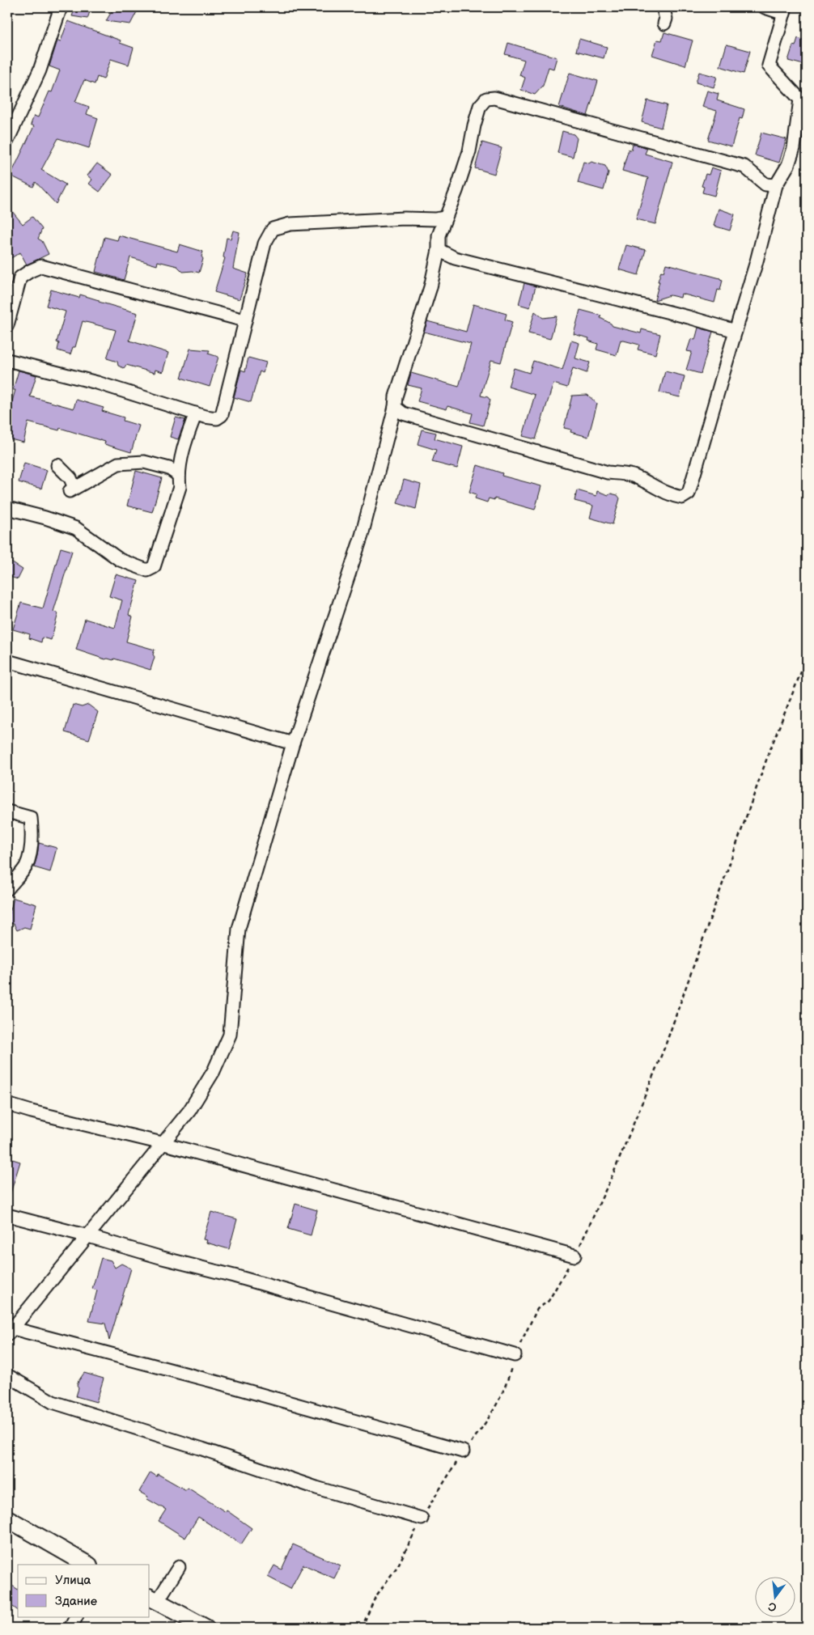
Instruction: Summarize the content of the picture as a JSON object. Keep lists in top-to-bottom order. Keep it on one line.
{"legend":["Улица","Здание"],"north":"bottom"}
